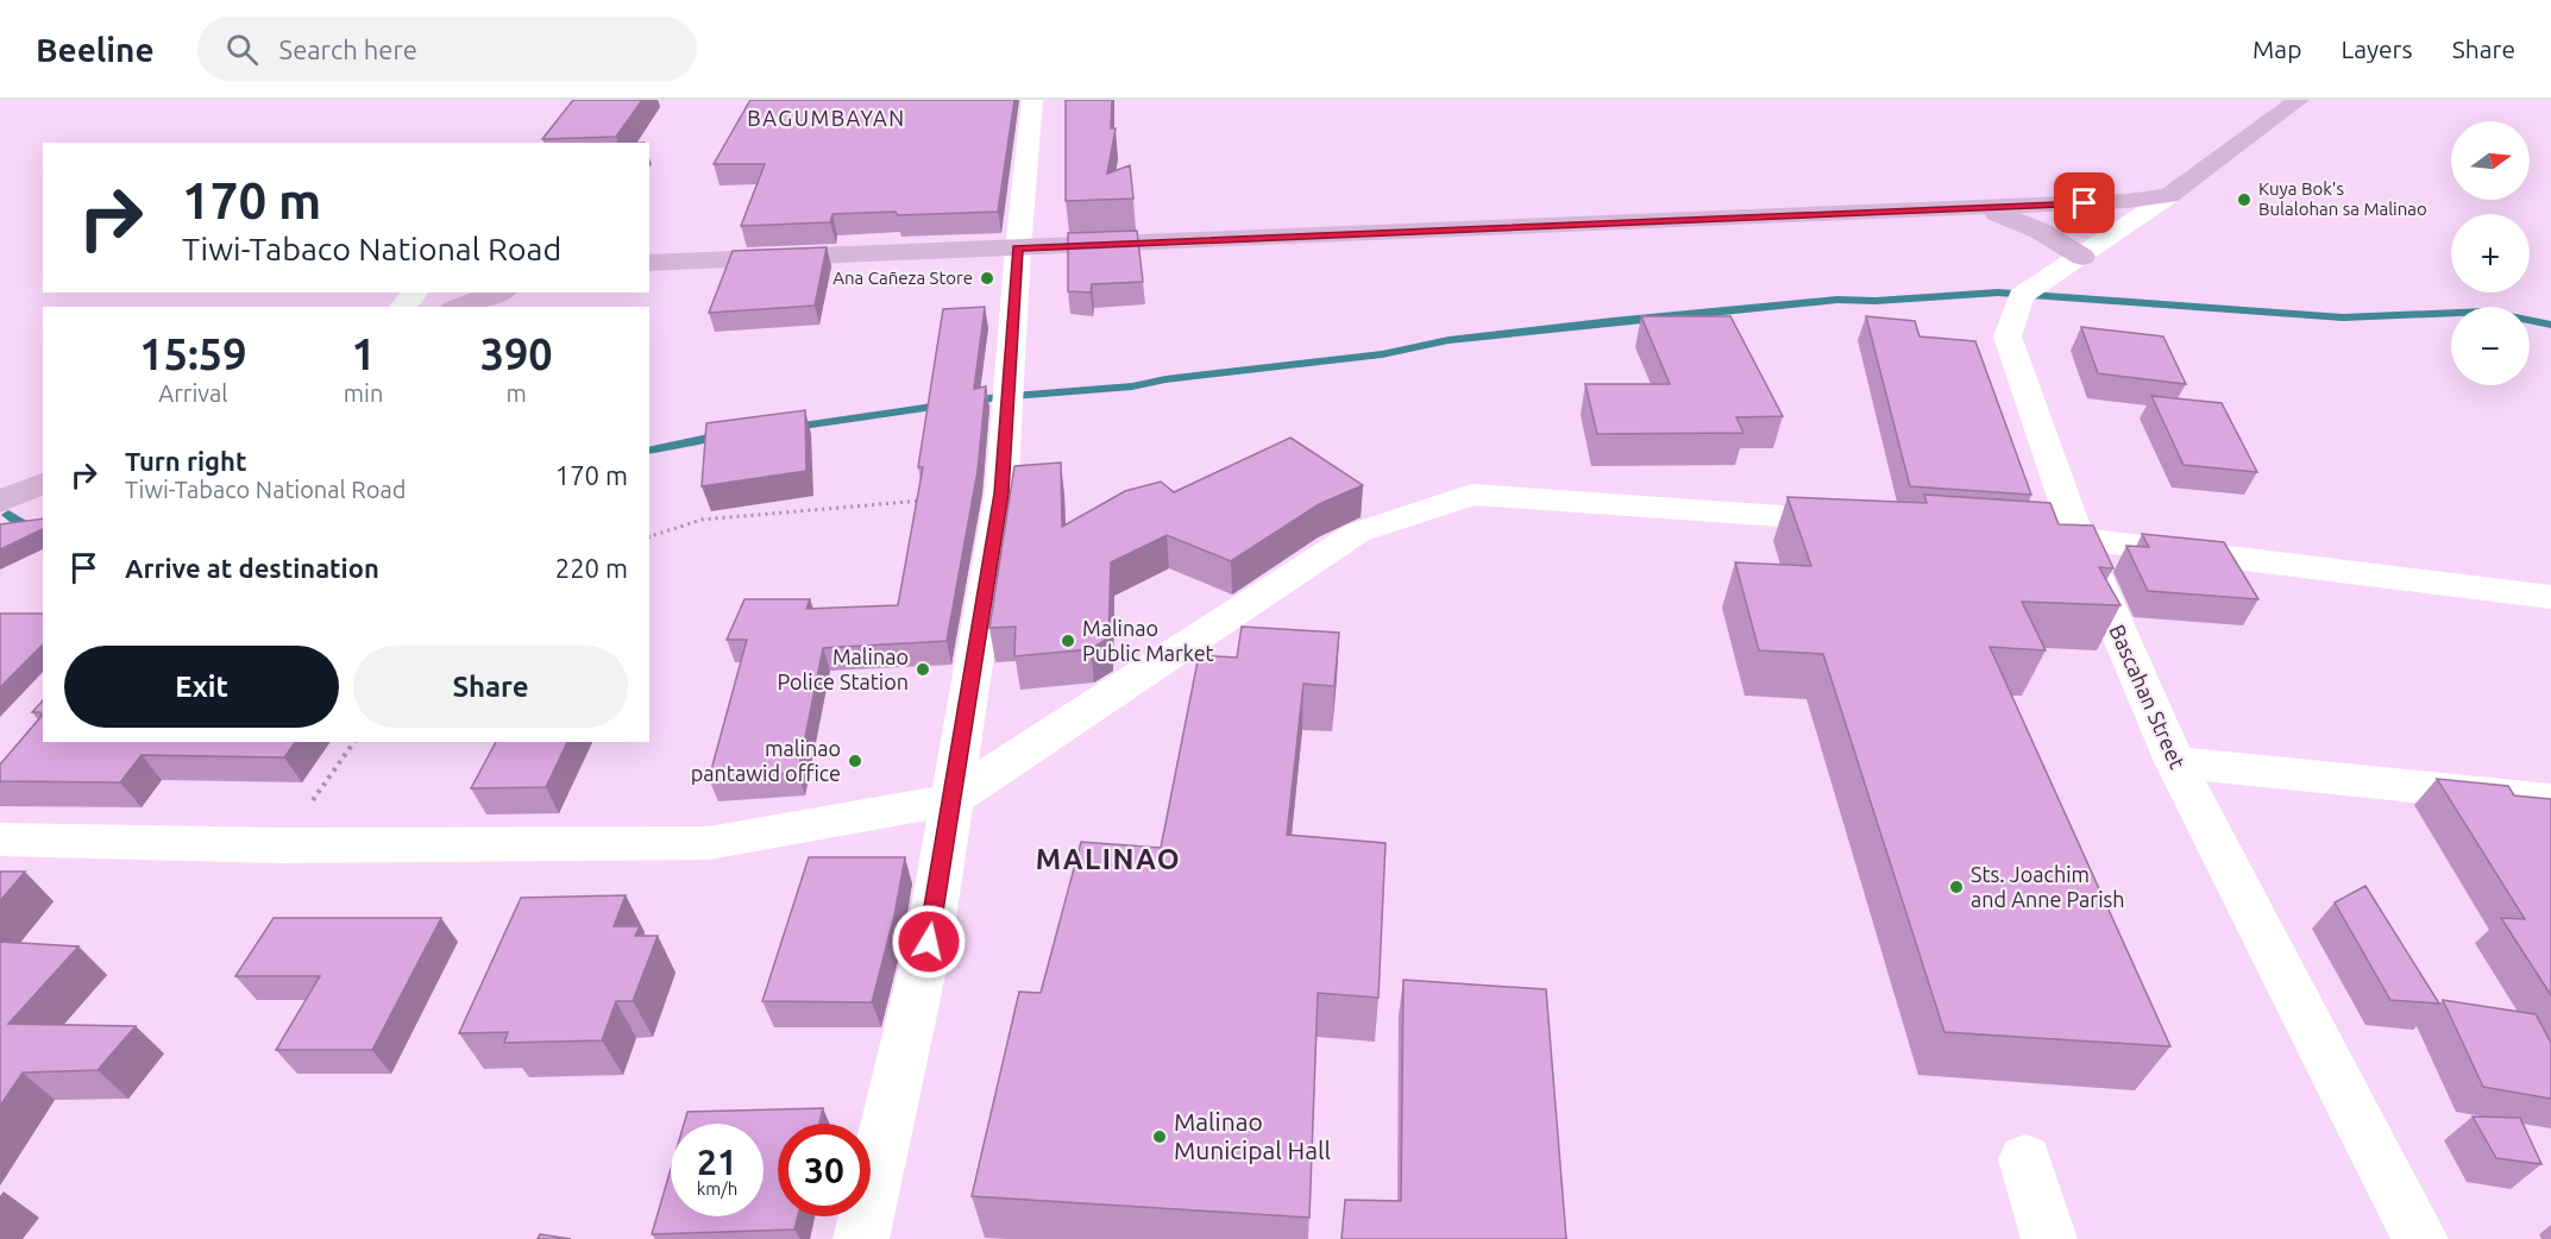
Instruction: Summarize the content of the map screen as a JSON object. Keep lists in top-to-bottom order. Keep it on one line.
{"streets":{"street":["Bascahan Street"]},"districts":["BAGUMBAYAN","MALINAO"],"places":["Kuya Bok's Bulalohan sa Malinao","Ana Cañeza Store","Malinao Public Market","Malinao Police Station","malinao pantawid office","Sts. Joachim and Anne Parish","Malinao Municipal Hall"],"north":"right","page":{"header":"Beeline","search":"Search here","nav":["Map","Layers","Share"],"map_buttons":["+","−"],"turn":["170 m","Tiwi-Tabaco National Road"],"eta":["15:59","Arrival","1","min","390","m"],"list":[{"name":"Turn right","note":"Tiwi-Tabaco National Road","value":"170 m"},{"name":"Arrive at destination","value":"220 m"}],"buttons":["Exit","Share"],"speed":"21 km/h","limit":"30"}}
